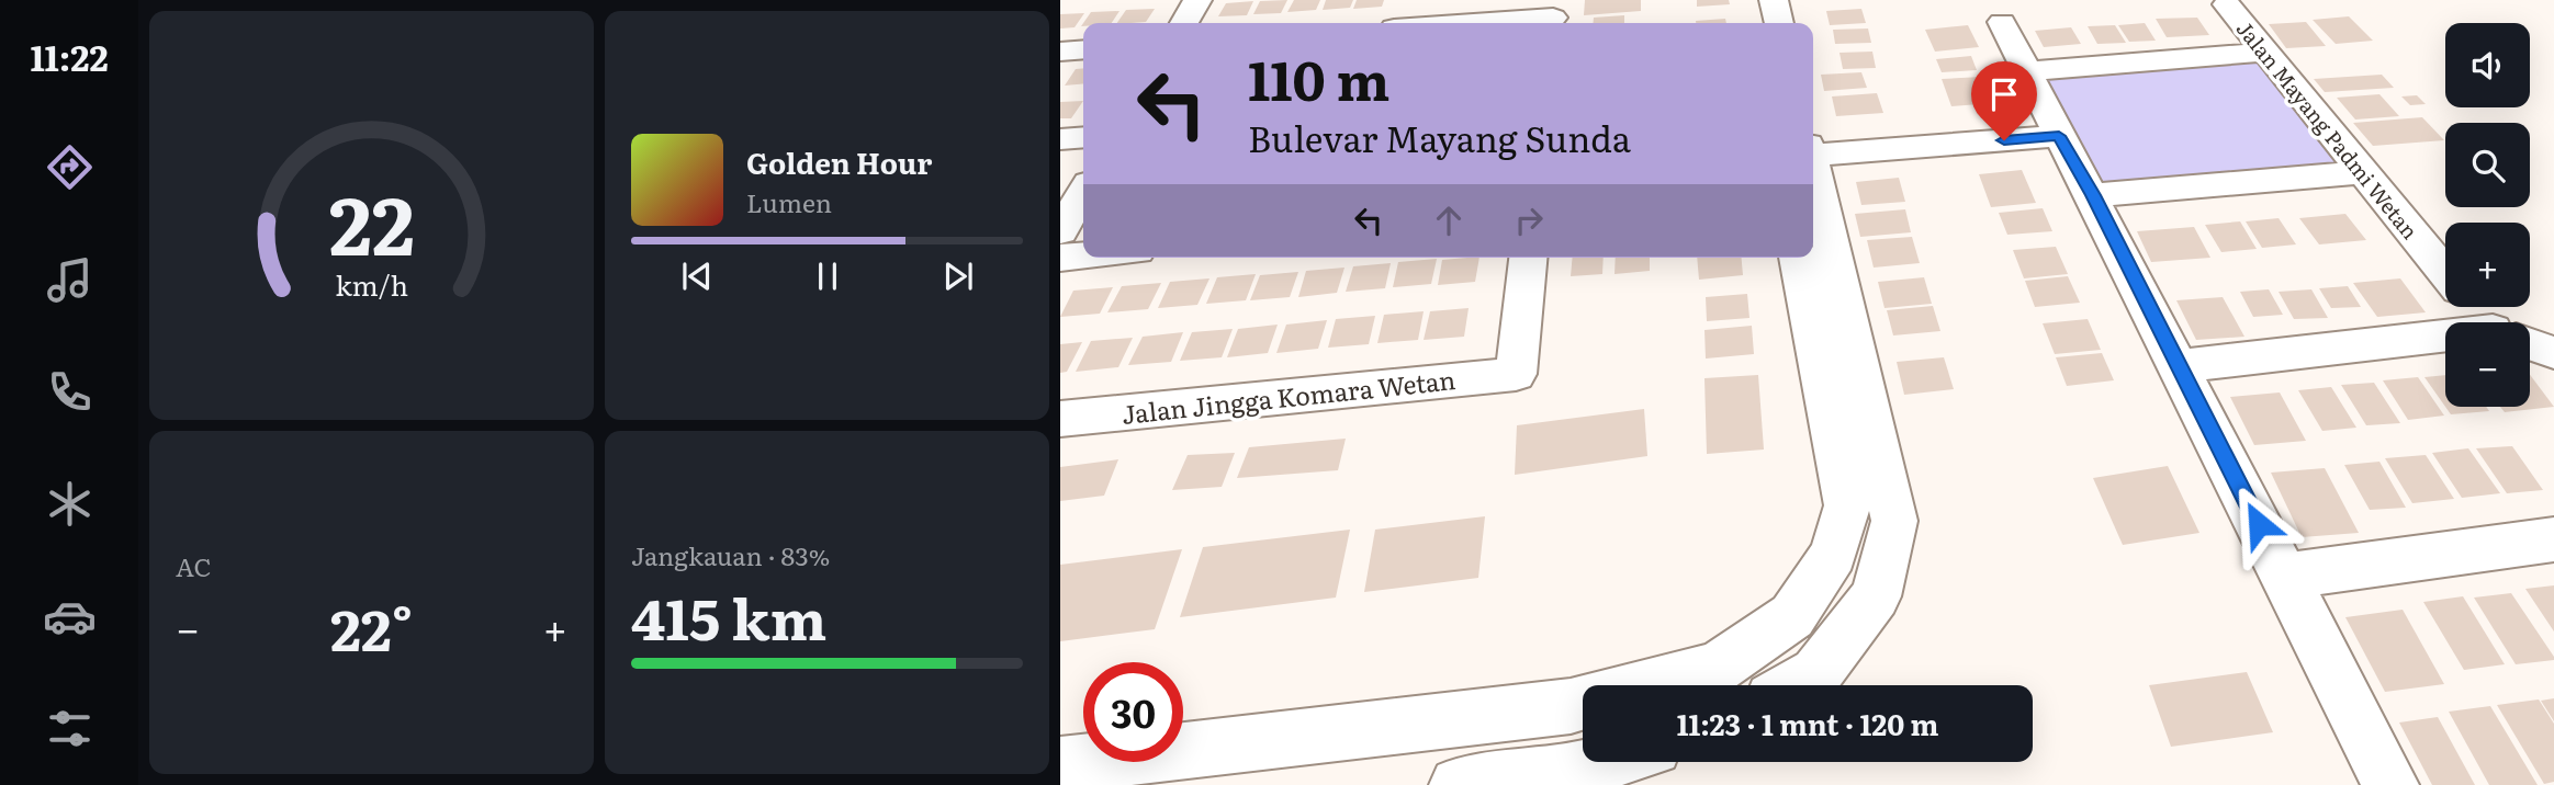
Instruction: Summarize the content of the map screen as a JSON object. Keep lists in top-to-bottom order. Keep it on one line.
{"streets":{"street":["Jalan Mayang Padmi Wetan","Jalan Jingga Komara Wetan"]},"page":{"tabs":"11:22","map_buttons":["+","−"],"turn":["110 m","Bulevar Mayang Sunda"],"song":["Golden Hour","Lumen"],"tile":["AC",["Jangkauan · 83%","415 km"]],"heat":["−","22°","+"],"limit":"30","trip":"11:23 · 1 mnt · 120 m","gauge":["22","km/h"]}}
